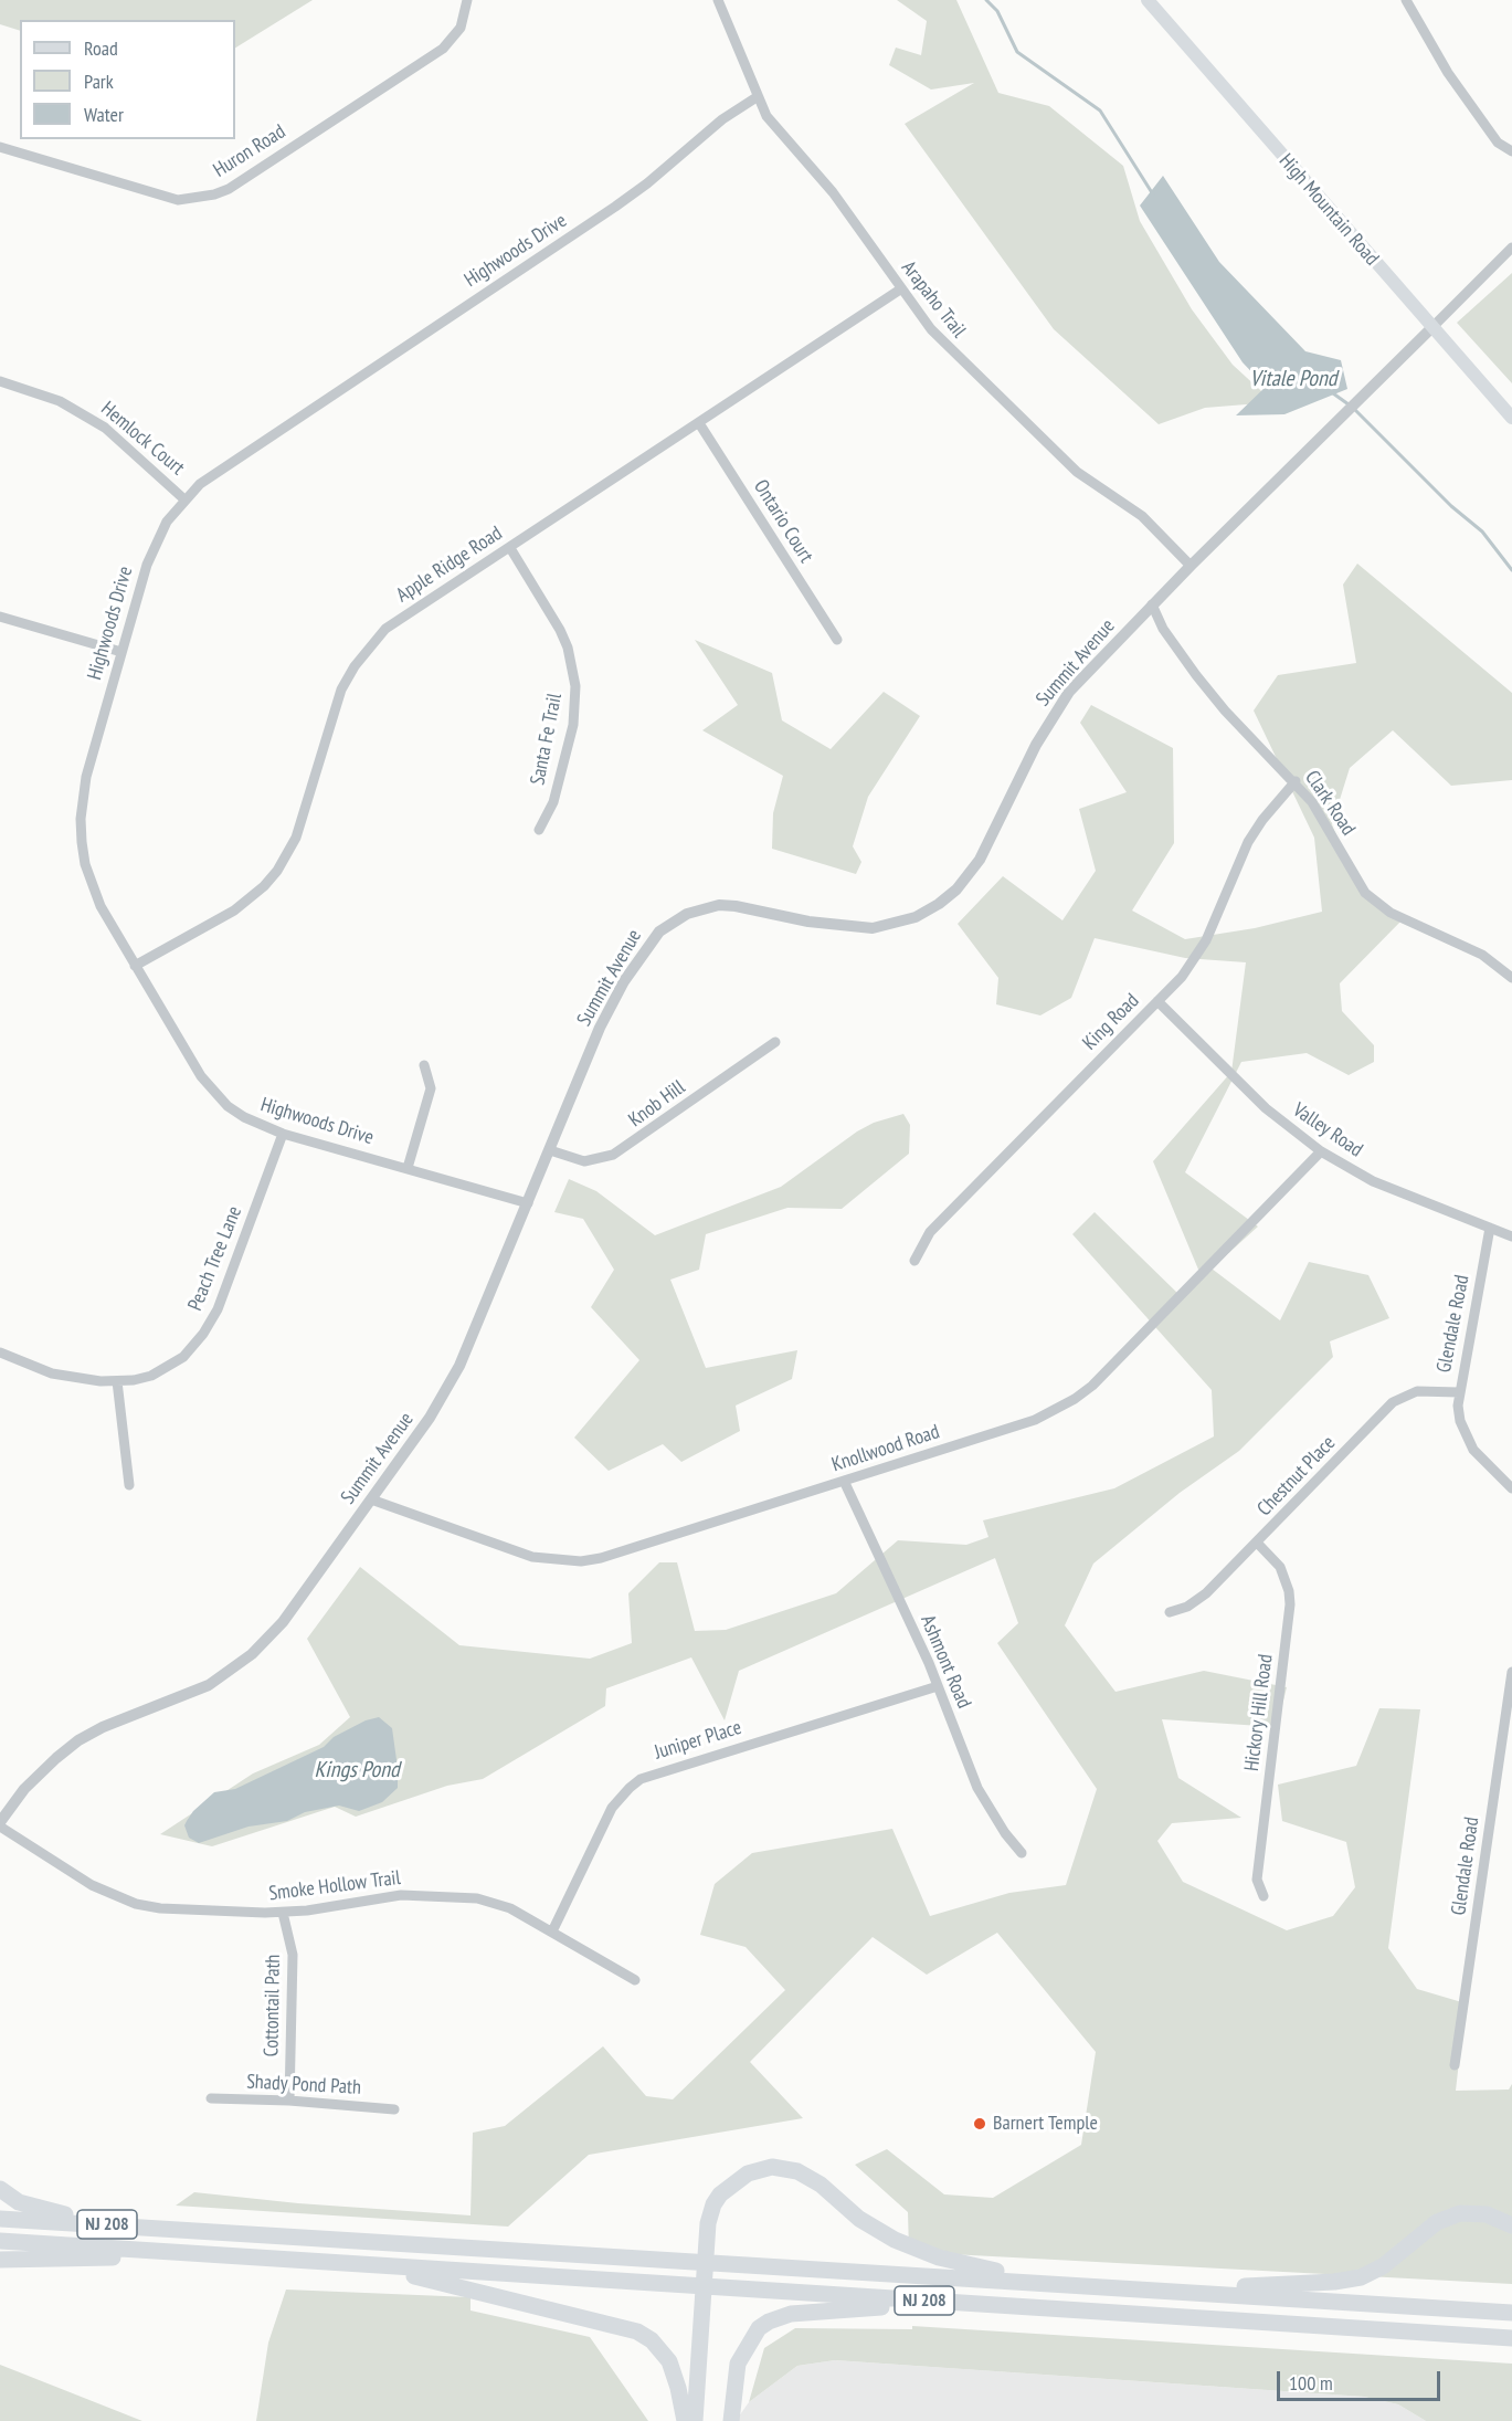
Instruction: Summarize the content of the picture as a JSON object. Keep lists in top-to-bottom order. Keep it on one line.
{"streets":{"highway":["NJ 208"],"main road":["High Mountain Road"],"street":["Huron Road","Highwoods Drive","Arapaho Trail","Hemlock Court","Ontario Court","Apple Ridge Road","Summit Avenue","Santa Fe Trail","Clark Road","King Road","Knob Hill","Valley Road","Peach Tree Lane","Glendale Road","Knollwood Road","Chestnut Place","Ashmont Road","Hickory Hill Road","Juniper Place","Smoke Hollow Trail","Cottontail Path","Shady Pond Path"]},"crossings":[["High Mountain Road","Summit Avenue"],["Highwoods Drive","Arapaho Trail"],["Highwoods Drive","Hemlock Court"],["Highwoods Drive","Apple Ridge Road"],["Highwoods Drive","Summit Avenue"],["Highwoods Drive","Peach Tree Lane"],["Arapaho Trail","Apple Ridge Road"],["Arapaho Trail","Summit Avenue"],["Ontario Court","Apple Ridge Road"],["Apple Ridge Road","Santa Fe Trail"],["Summit Avenue","Clark Road"],["Summit Avenue","Knob Hill"],["Summit Avenue","Knollwood Road"],["Summit Avenue","Smoke Hollow Trail"],["Clark Road","King Road"],["King Road","Valley Road"],["Valley Road","Glendale Road"],["Valley Road","Knollwood Road"],["Glendale Road","Chestnut Place"],["Knollwood Road","Ashmont Road"],["Chestnut Place","Hickory Hill Road"],["Ashmont Road","Juniper Place"],["Juniper Place","Smoke Hollow Trail"],["Smoke Hollow Trail","Cottontail Path"],["Cottontail Path","Shady Pond Path"]],"water":["Vitale Pond","Kings Pond"],"places":["Barnert Temple"],"legend":["Road","Park","Water"],"scale_bar":"100 m"}
